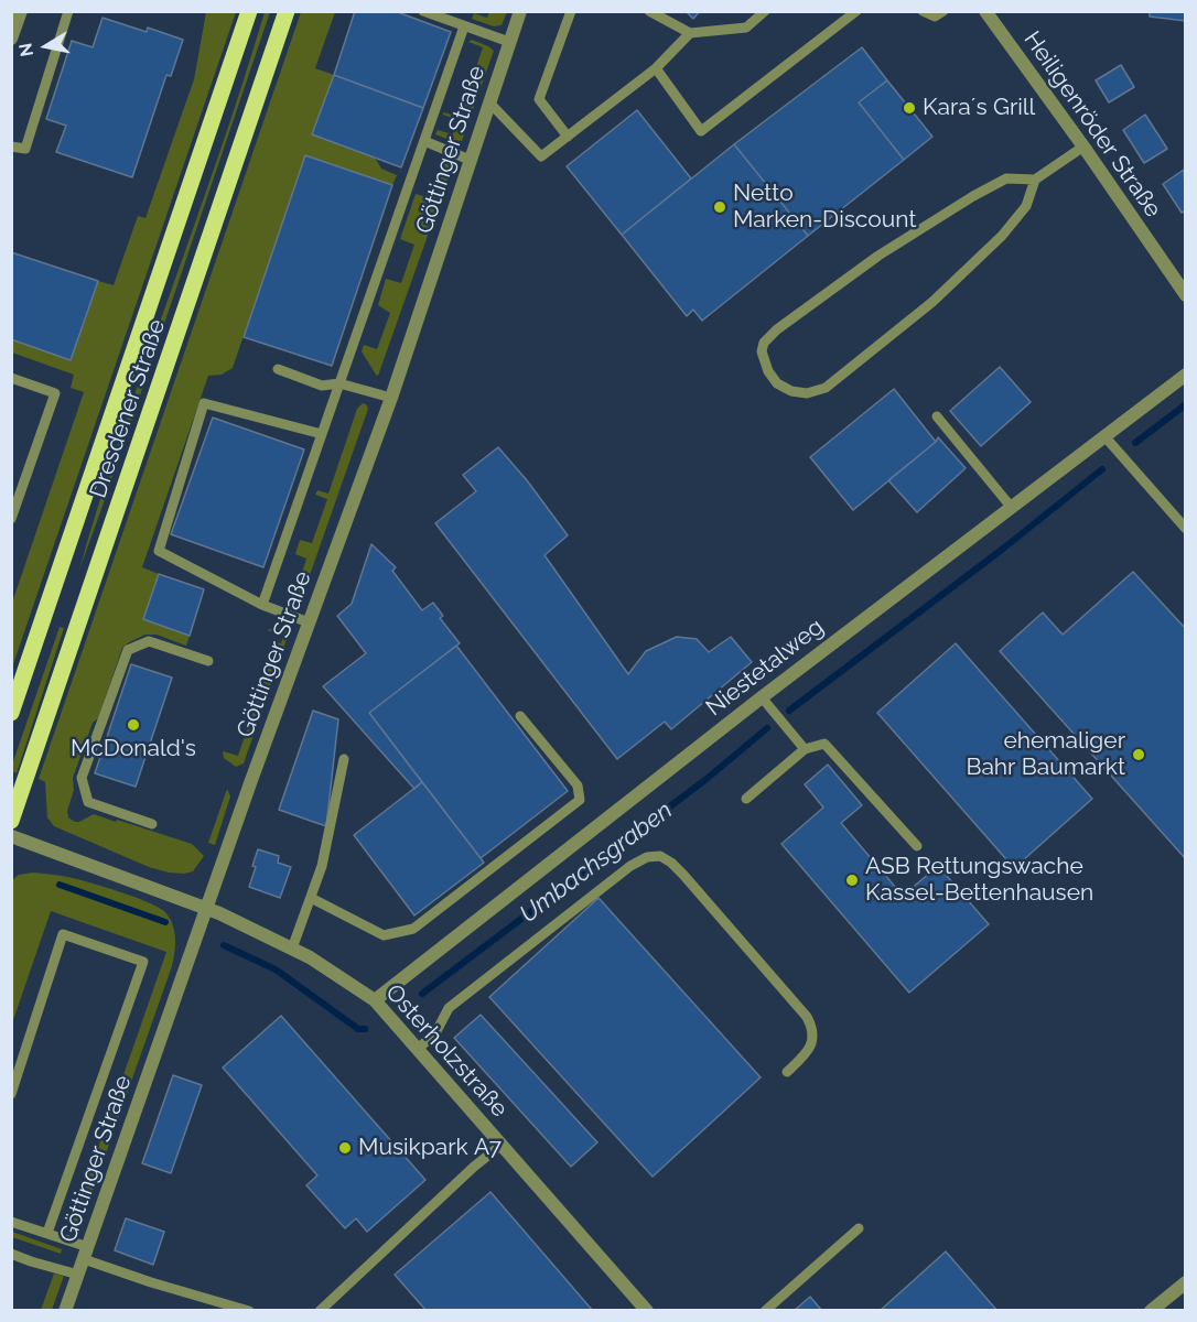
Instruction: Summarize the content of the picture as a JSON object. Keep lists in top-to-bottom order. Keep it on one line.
{"streets":{"main road":["Dresdener Straße"],"street":["Heiligenröder Straße","Göttinger Straße","Niestetalweg","Osterholzstraße"]},"crossings":[["Göttinger Straße","Osterholzstraße"],["Niestetalweg","Osterholzstraße"]],"water":["Umbachsgraben"],"places":["Kara´s Grill","Netto Marken-Discount","McDonald's","ehemaliger Bahr Baumarkt","ASB Rettungswache Kassel-Bettenhausen","Musikpark A7"],"north":"left"}
